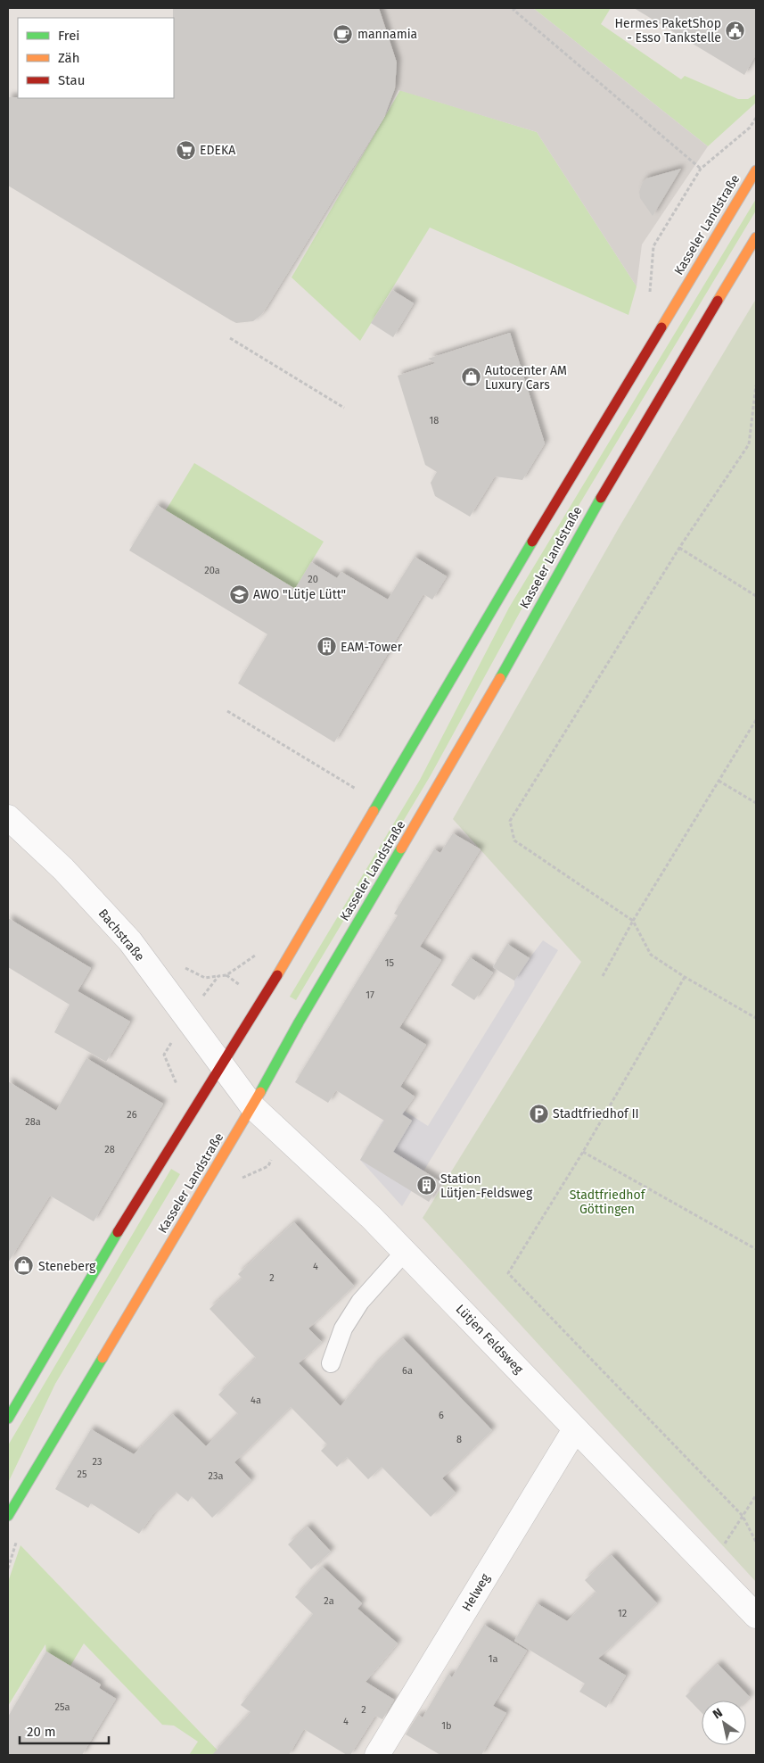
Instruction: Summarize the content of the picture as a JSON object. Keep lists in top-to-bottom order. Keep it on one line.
{"streets":{"main road":["Kasseler Landstraße"],"street":["Bachstraße","Lütjen Feldsweg","Helweg"]},"crossings":[["Kasseler Landstraße","Bachstraße"],["Kasseler Landstraße","Lütjen Feldsweg"],["Bachstraße","Lütjen Feldsweg"],["Lütjen Feldsweg","Helweg"]],"parks":["Stadtfriedhof Göttingen"],"places":{"public building":["Hermes PaketShop - Esso Tankstelle"],"cafe":["mannamia"],"supermarket":["EDEKA"],"shop":["Autocenter AM Luxury Cars","Steneberg"],"school or university":["AWO \"Lütje Lütt\""],"building":["EAM-Tower","Station Lütjen-Feldsweg"],"parking":["Stadtfriedhof II"]},"house_numbers":["18","20a","20","15","17","26","28a","28","4","2","6a","4a","6","8","23","25","23a","2a","12","1a","25a","2","4","1b"],"legend":["Frei","Zäh","Stau"],"scale_bar":"20 m","north":"top left"}
